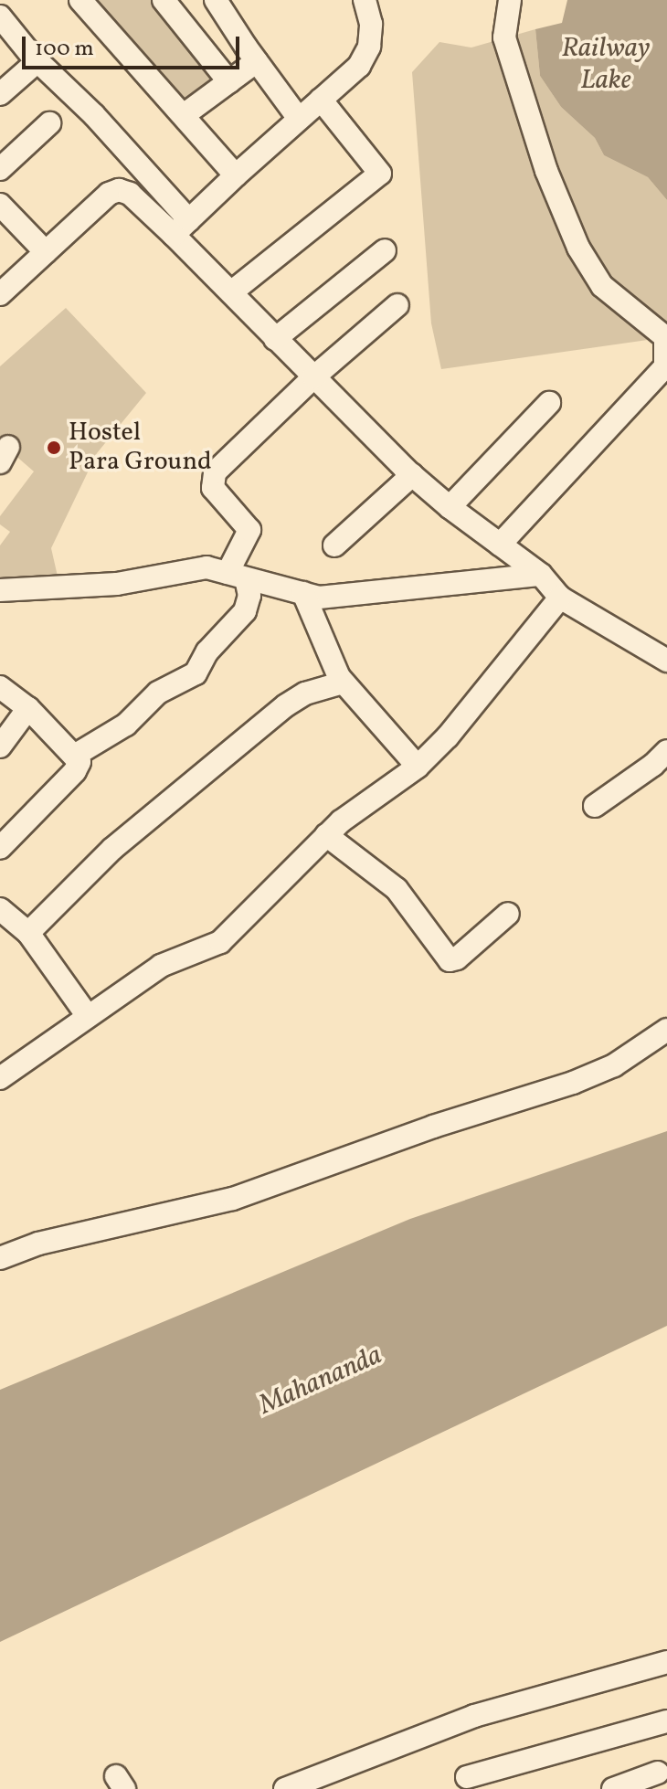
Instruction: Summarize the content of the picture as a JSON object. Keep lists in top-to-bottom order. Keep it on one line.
{"water":["Railway Lake","Mahananda"],"places":["Hostel Para Ground"],"scale_bar":"100 m"}
